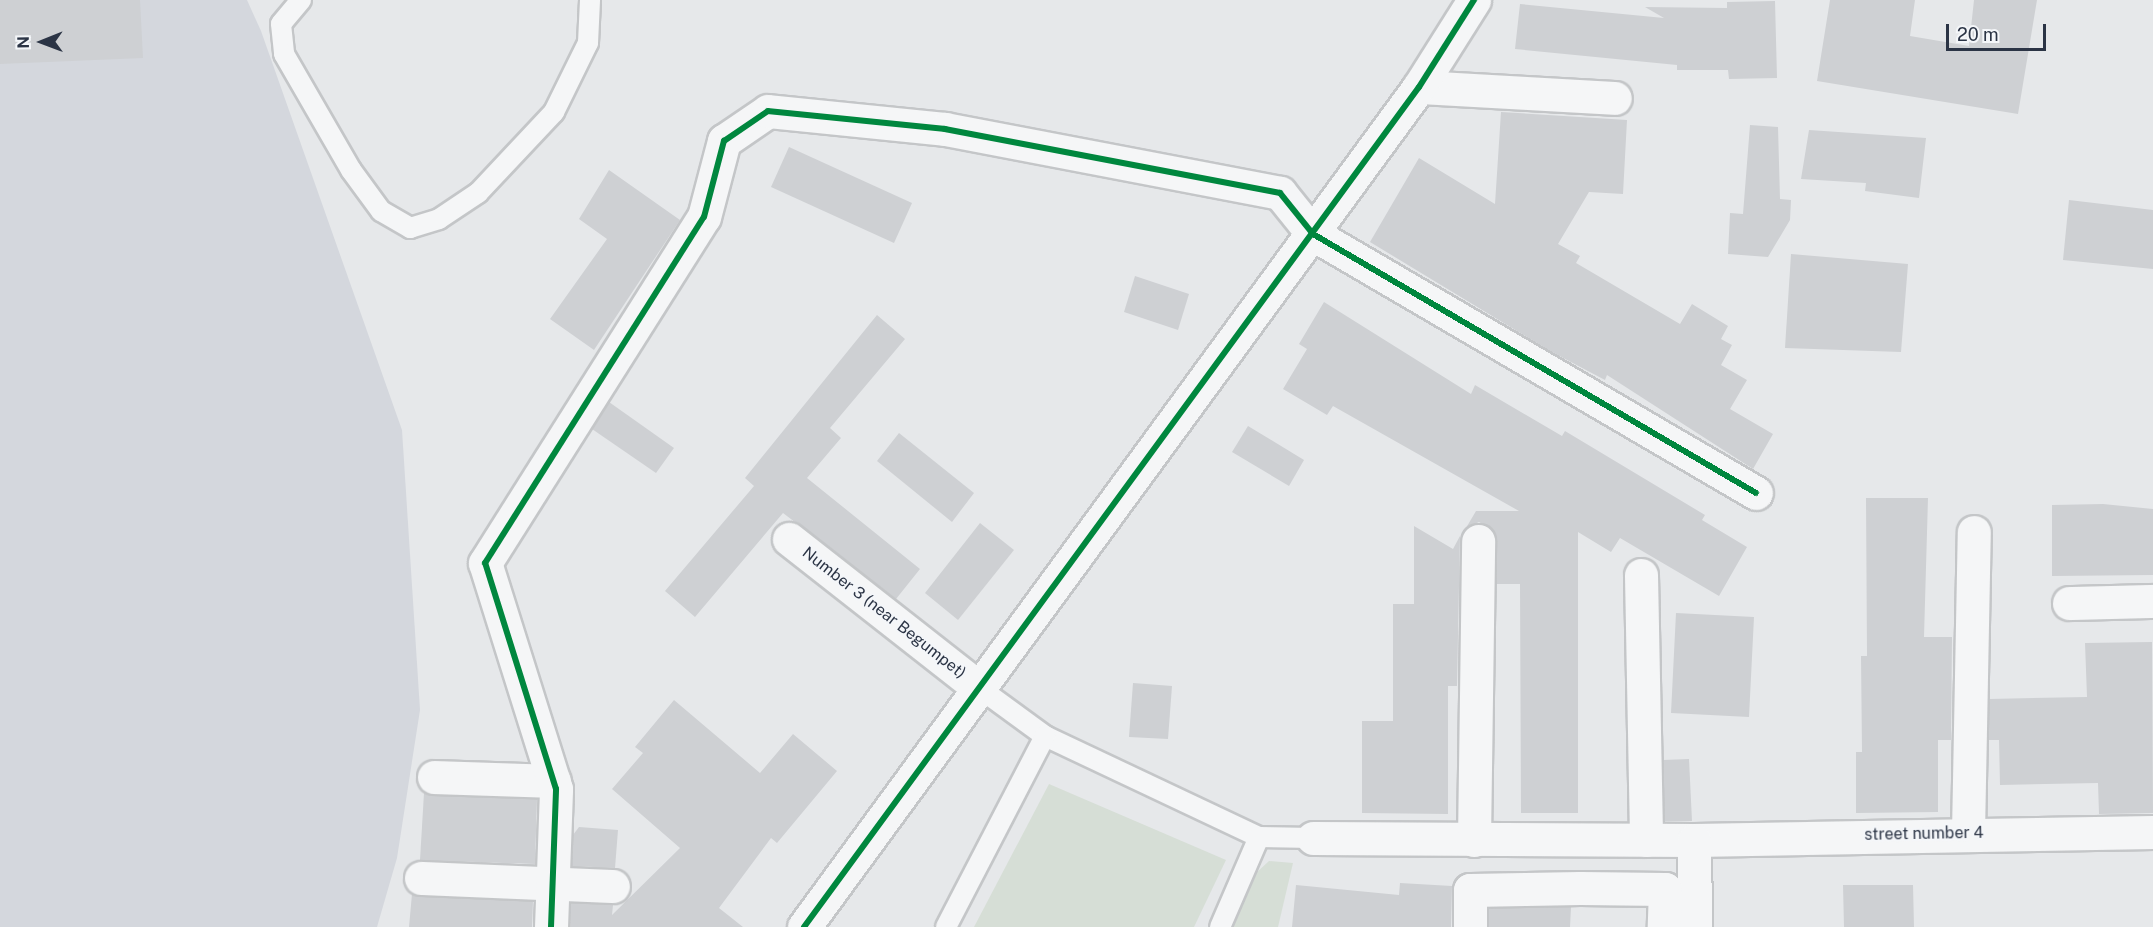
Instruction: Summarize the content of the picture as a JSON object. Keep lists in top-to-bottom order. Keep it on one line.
{"streets":{"street":["Number 3 (near Begumpet)","street number 4"]},"scale_bar":"20 m","north":"left"}
